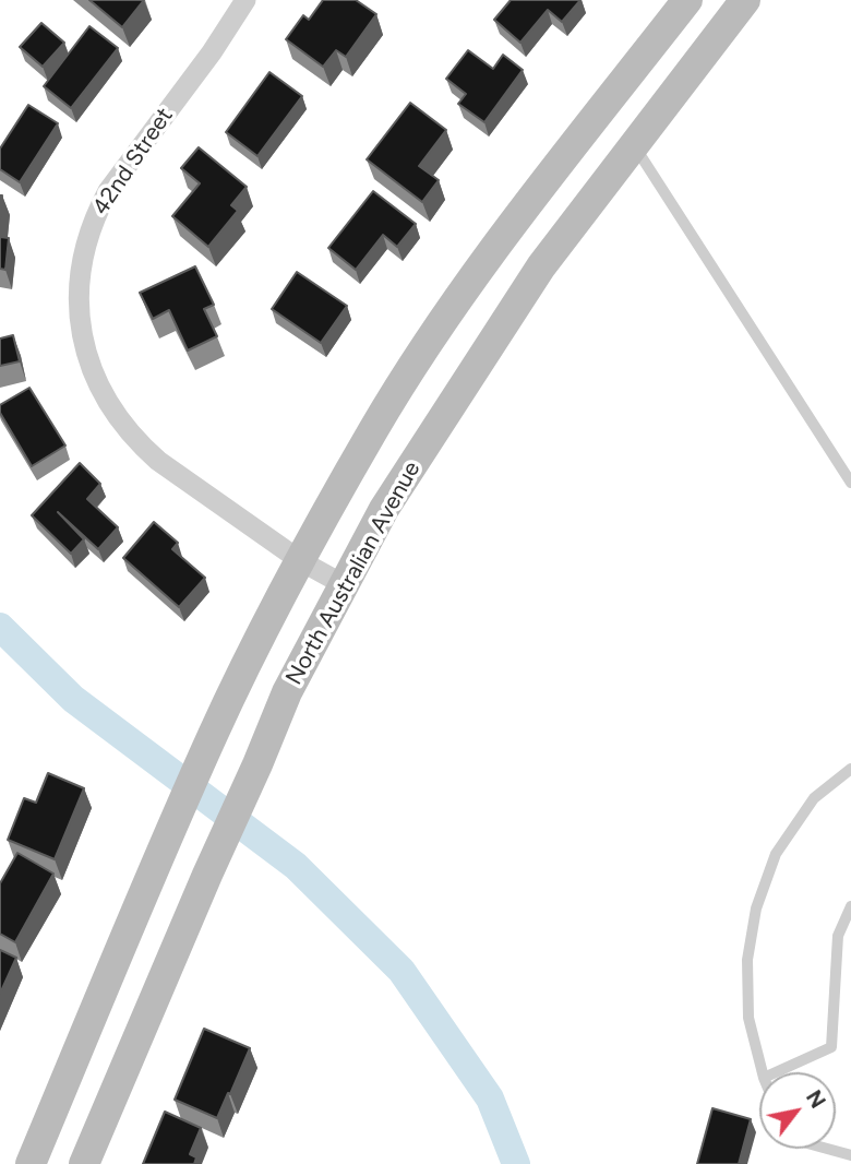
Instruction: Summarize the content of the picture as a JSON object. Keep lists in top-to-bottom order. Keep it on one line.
{"streets":{"main road":["North Australian Avenue"],"street":["42nd Street"]},"crossings":[["42nd Street","North Australian Avenue"]],"north":"top right"}
